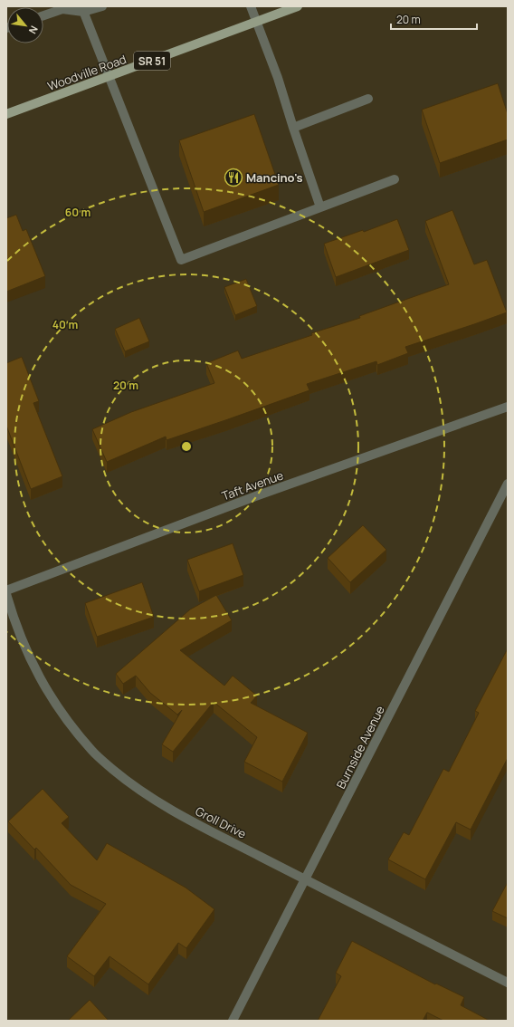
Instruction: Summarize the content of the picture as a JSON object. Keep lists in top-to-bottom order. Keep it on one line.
{"streets":{"main road":["SR 51","Woodville Road"],"street":["Taft Avenue","Burnside Avenue","Groll Drive"]},"crossings":[["Burnside Avenue","Groll Drive"]],"places":{"restaurant":["Mancino's"]},"scale_bar":"20 m","north":"bottom right","rings":["60 m","40 m","20 m"]}
